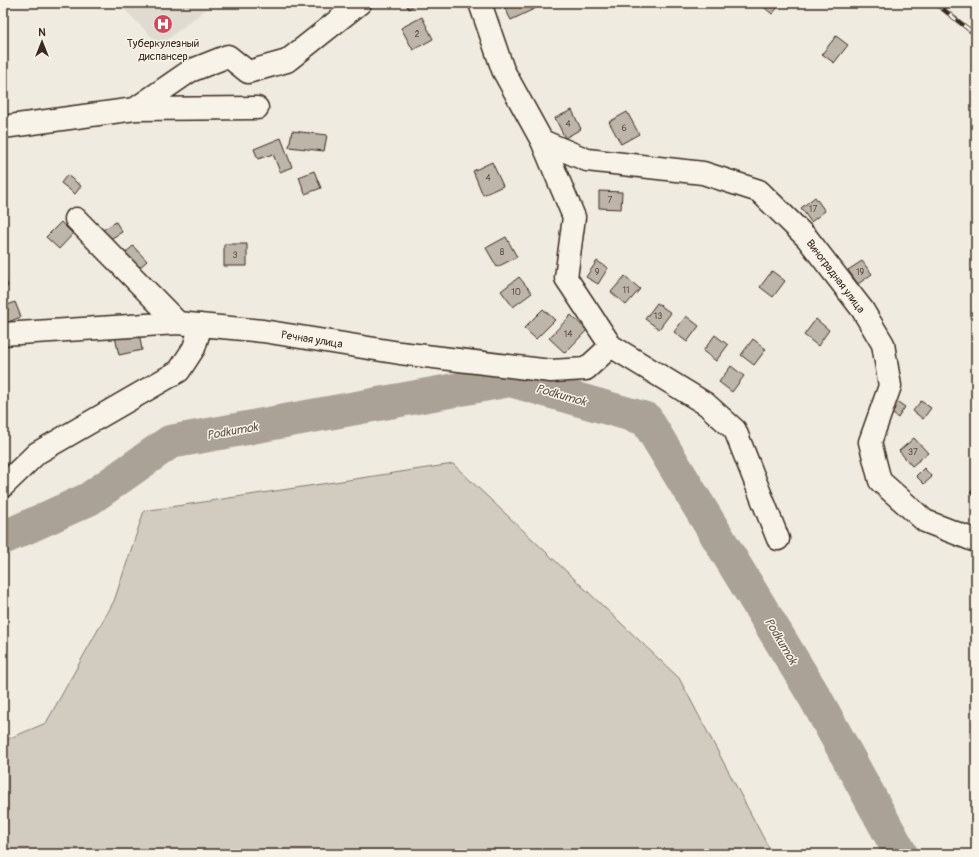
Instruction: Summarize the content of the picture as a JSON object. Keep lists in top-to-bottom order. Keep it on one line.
{"streets":{"street":["Виноградная улица","Речная улица"]},"water":["Podkumok"],"places":{"hospital":["Туберкулезный диспансер"]},"house_numbers":["2","4","6","4","7","17","8","3","9","19","11","10","13","14","37"],"north":"top"}
